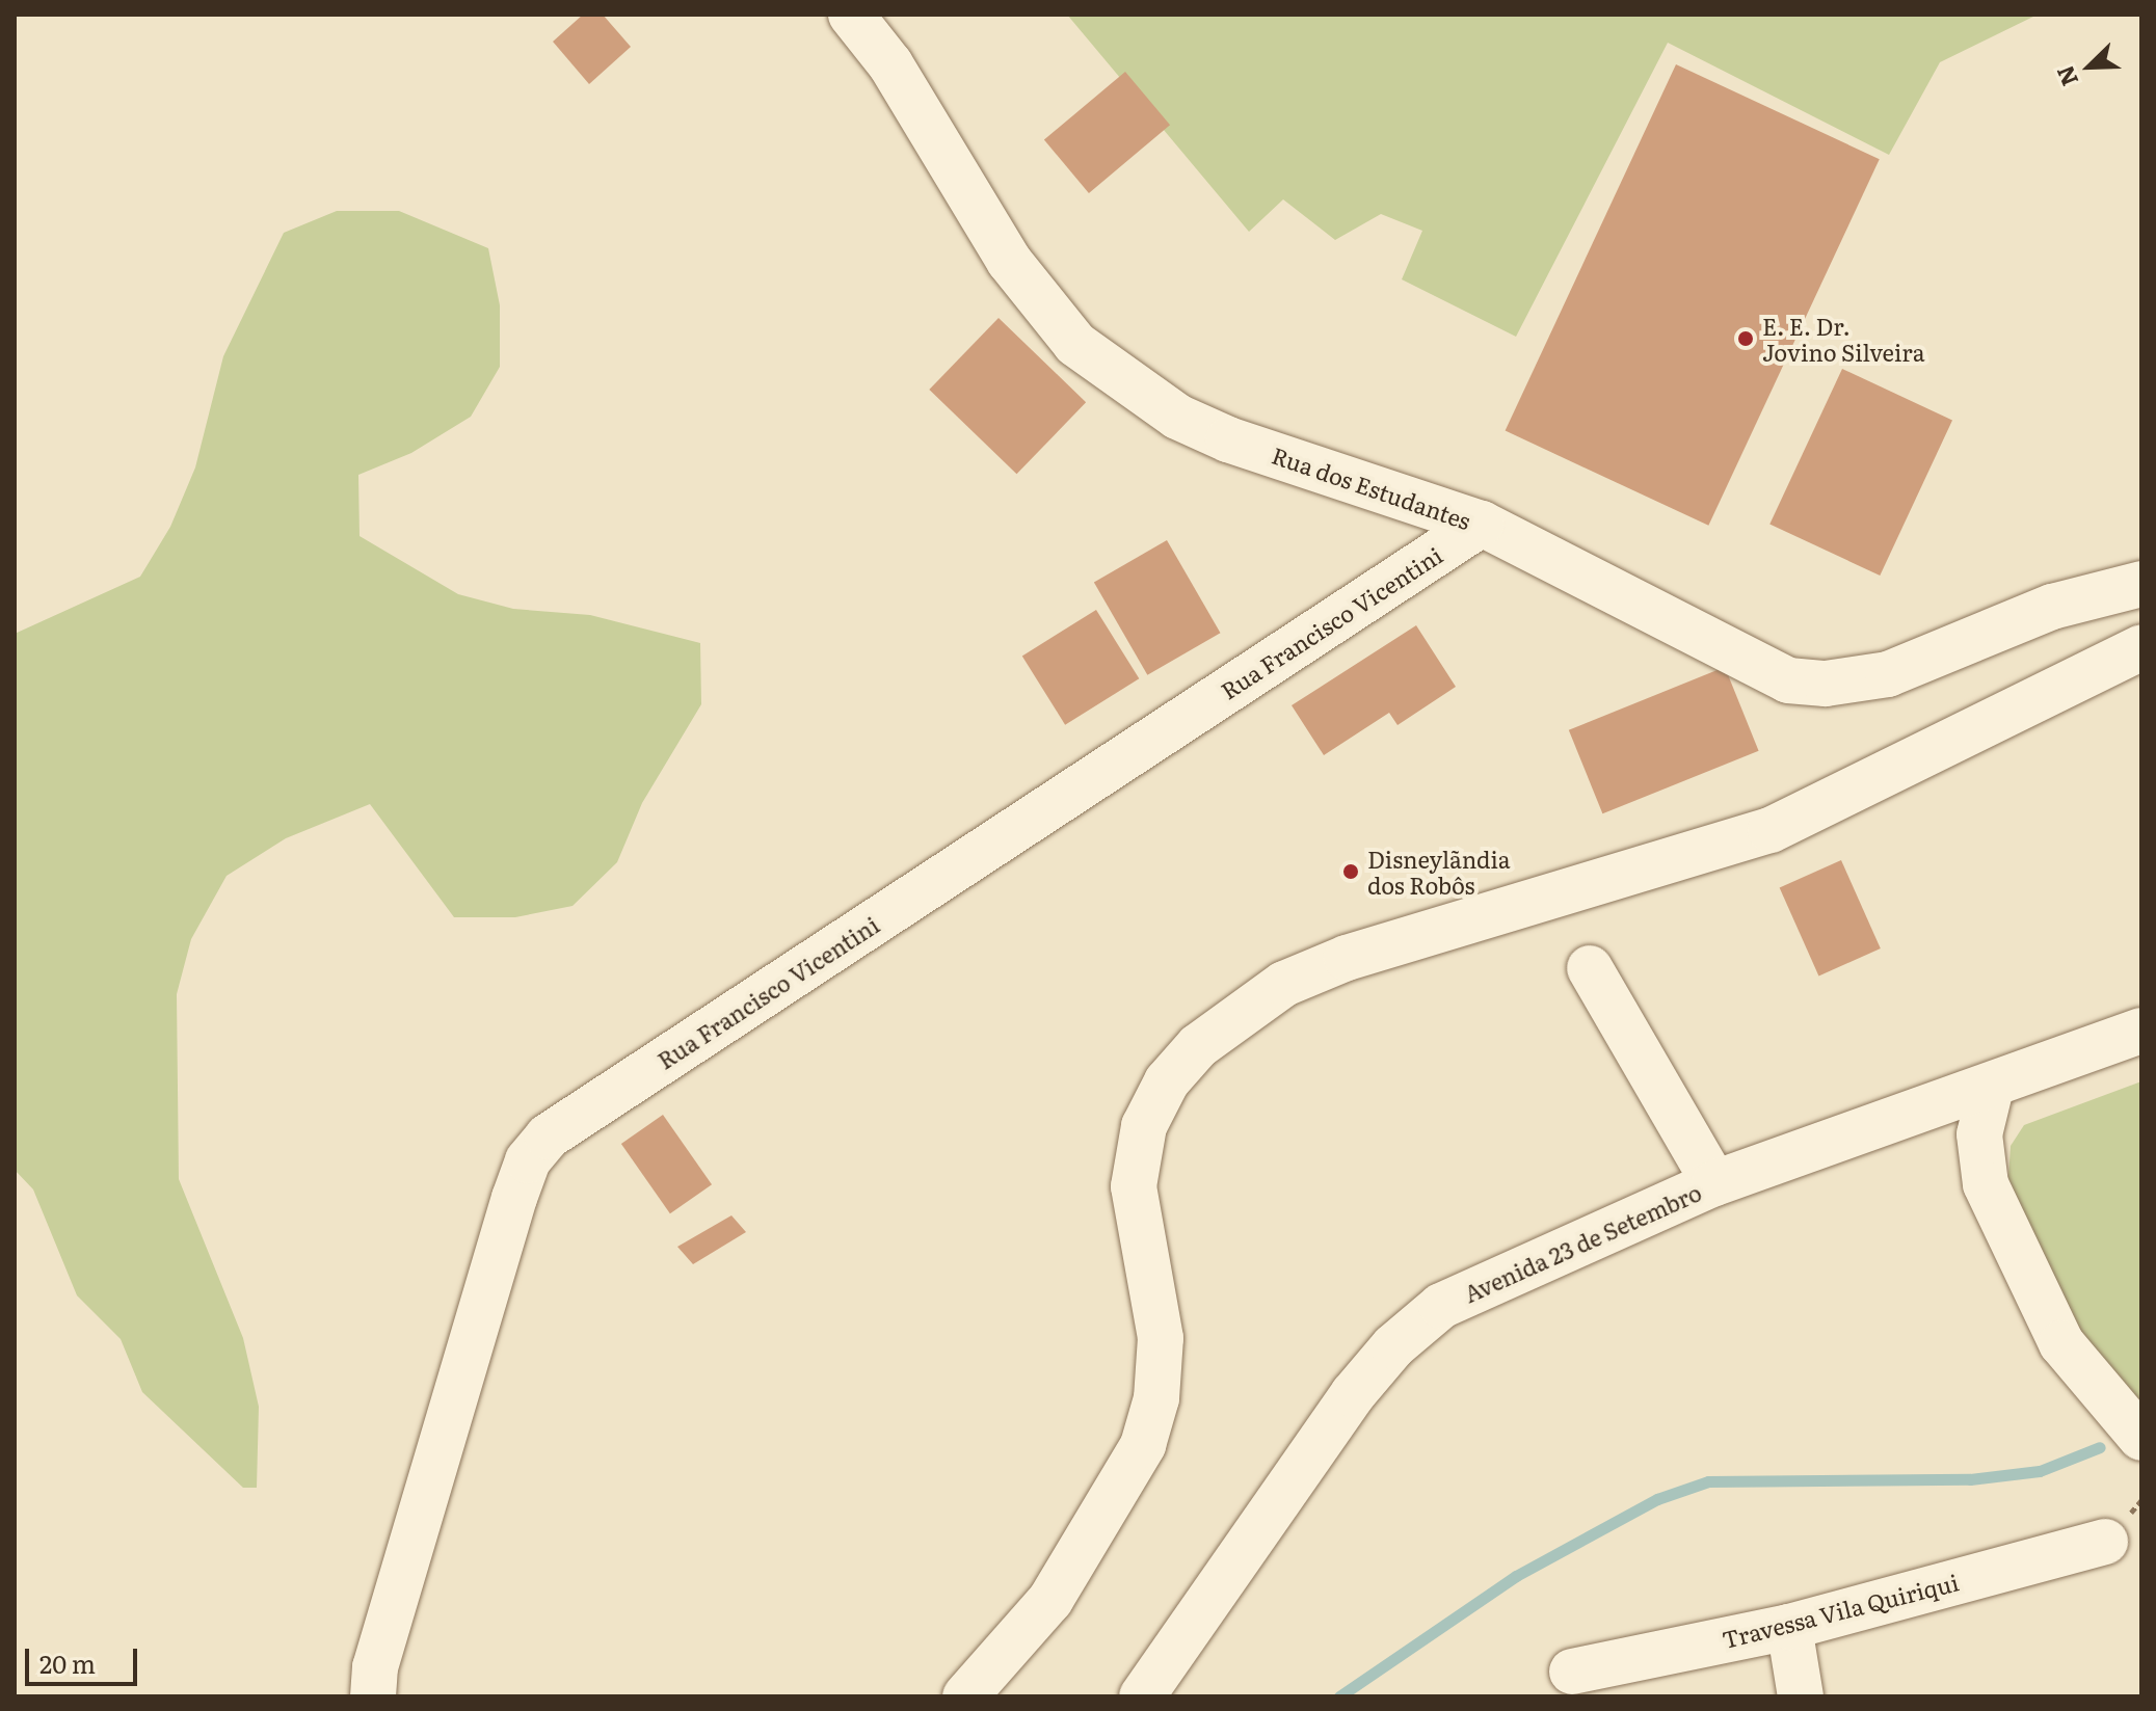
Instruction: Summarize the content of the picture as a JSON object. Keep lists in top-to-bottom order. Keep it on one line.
{"streets":{"street":["Rua dos Estudantes","Rua Francisco Vicentini","Avenida 23 de Setembro","Travessa Vila Quiriqui"]},"crossings":[["Rua dos Estudantes","Rua Francisco Vicentini"]],"places":["E. E. Dr. Jovino Silveira","Disneylãndia dos Robôs"],"scale_bar":"20 m","north":"bottom left"}
